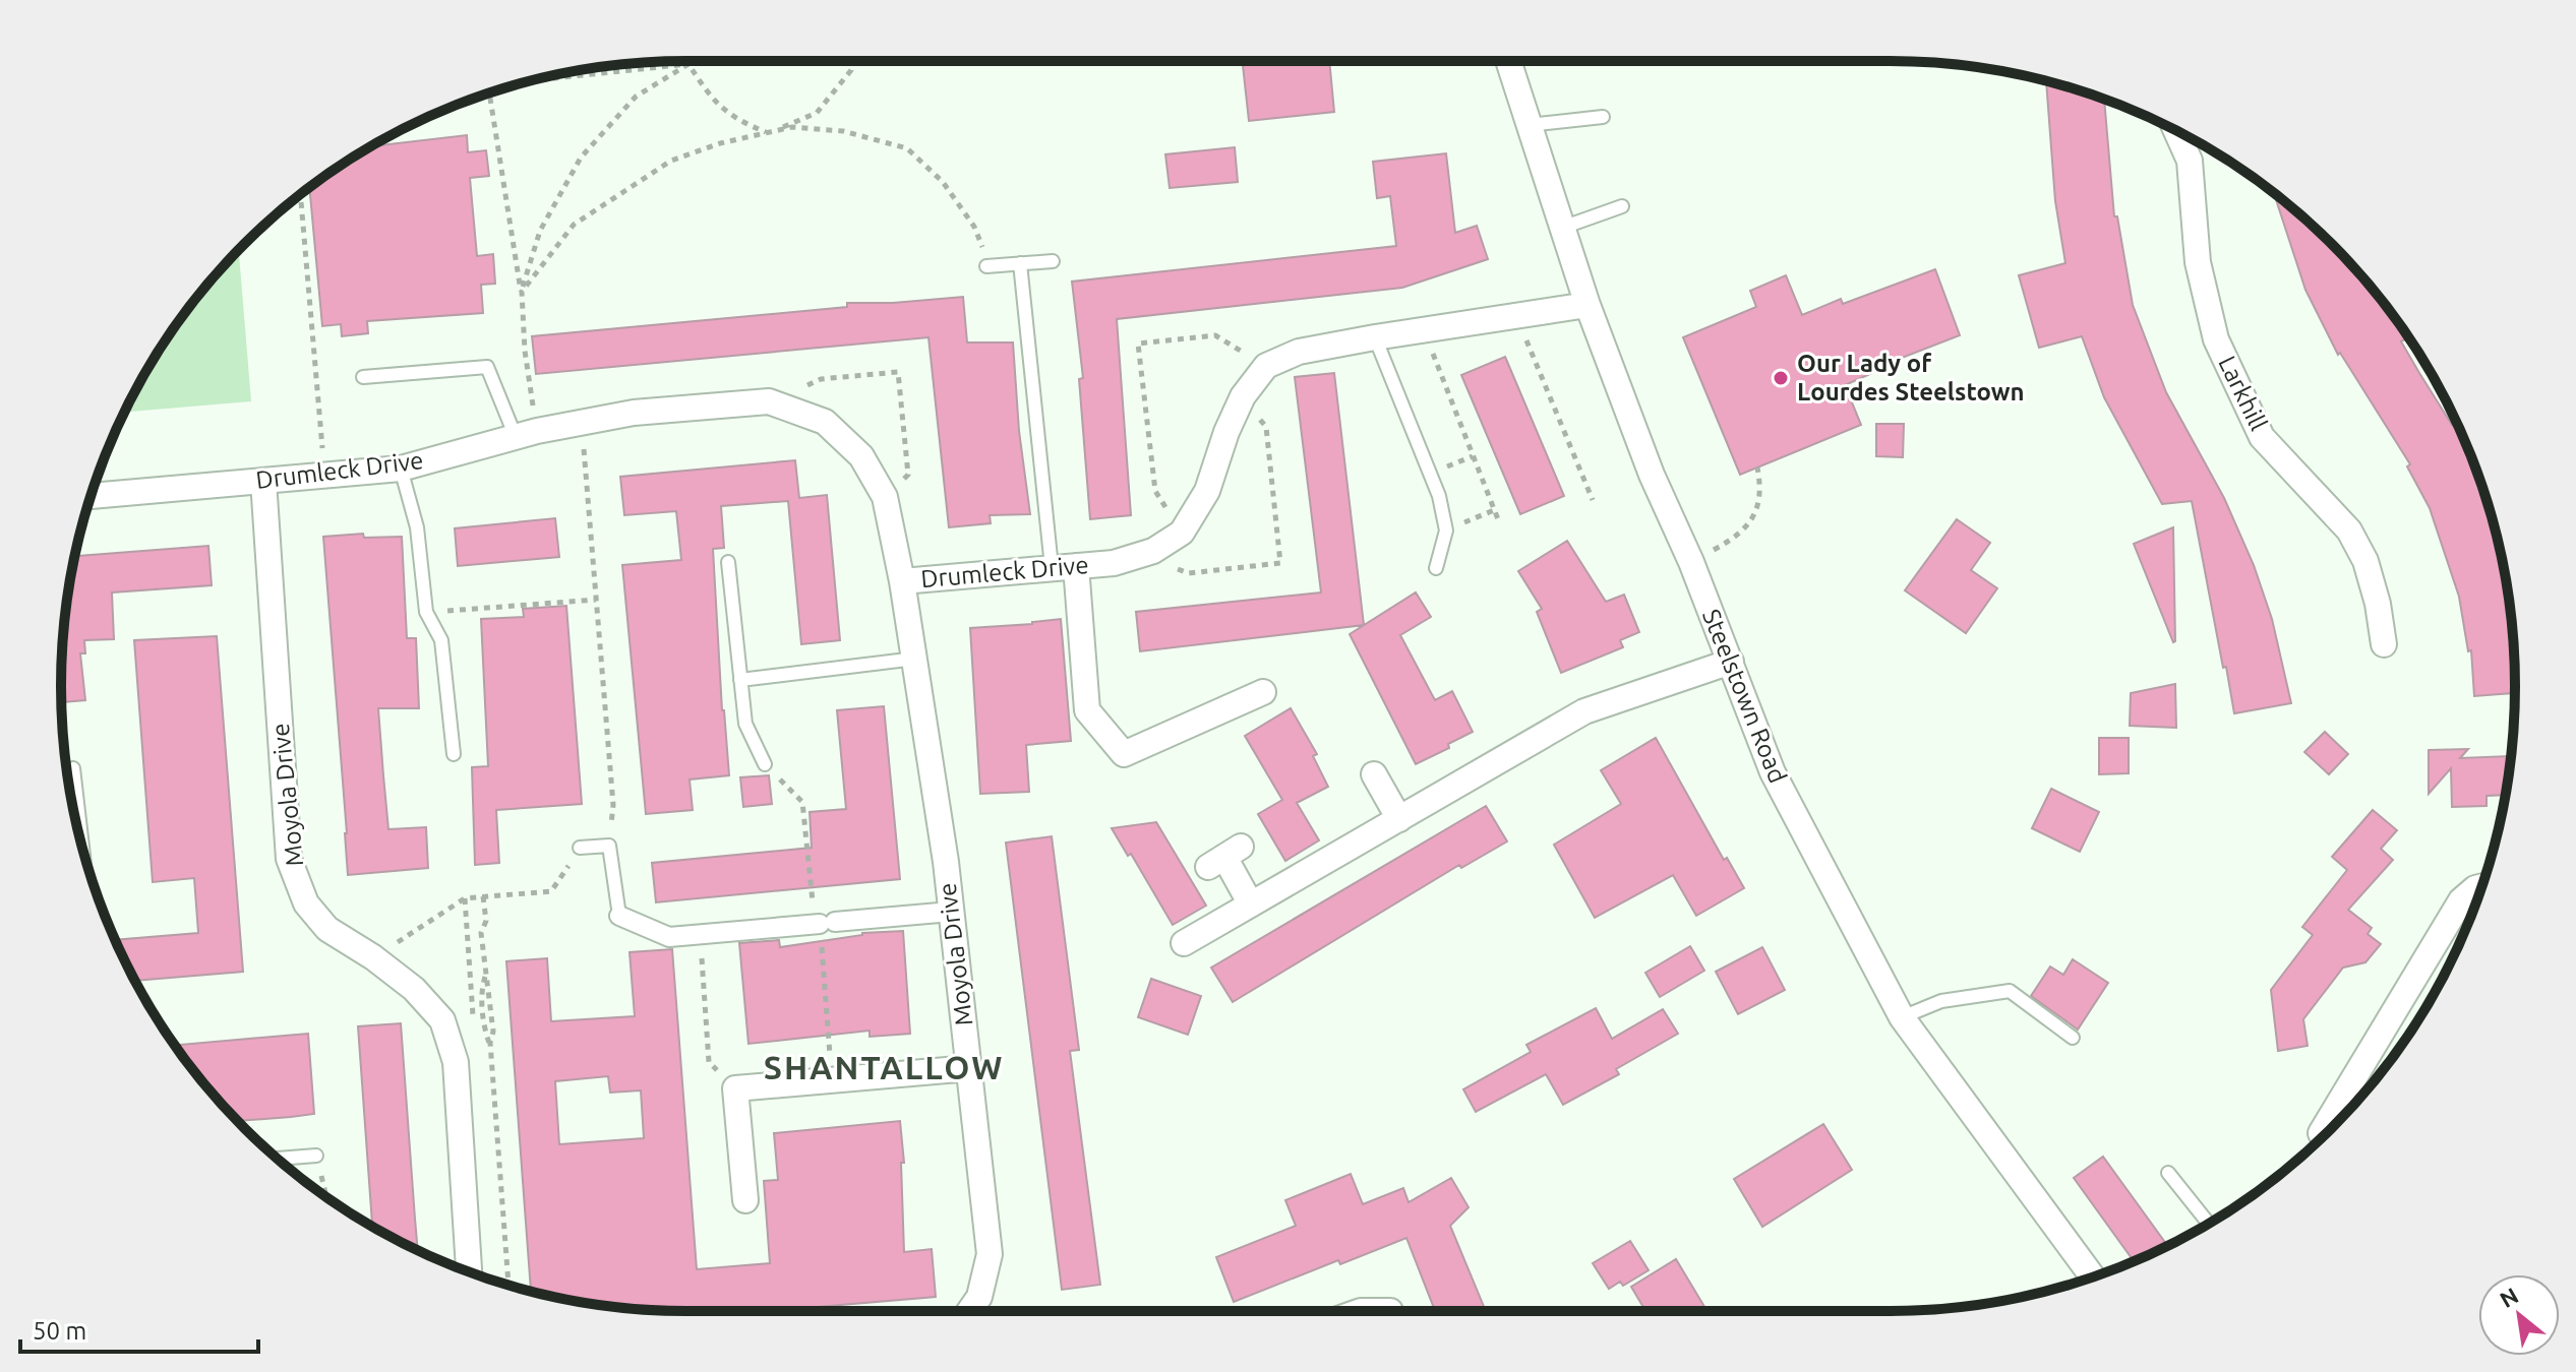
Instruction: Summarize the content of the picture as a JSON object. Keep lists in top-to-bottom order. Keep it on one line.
{"streets":{"street":["Larkhill","Drumleck Drive","Steelstown Road","Moyola Drive"]},"crossings":[["Drumleck Drive","Moyola Drive"]],"districts":["SHANTALLOW"],"places":["Our Lady of Lourdes Steelstown"],"scale_bar":"50 m","north":"top left"}
